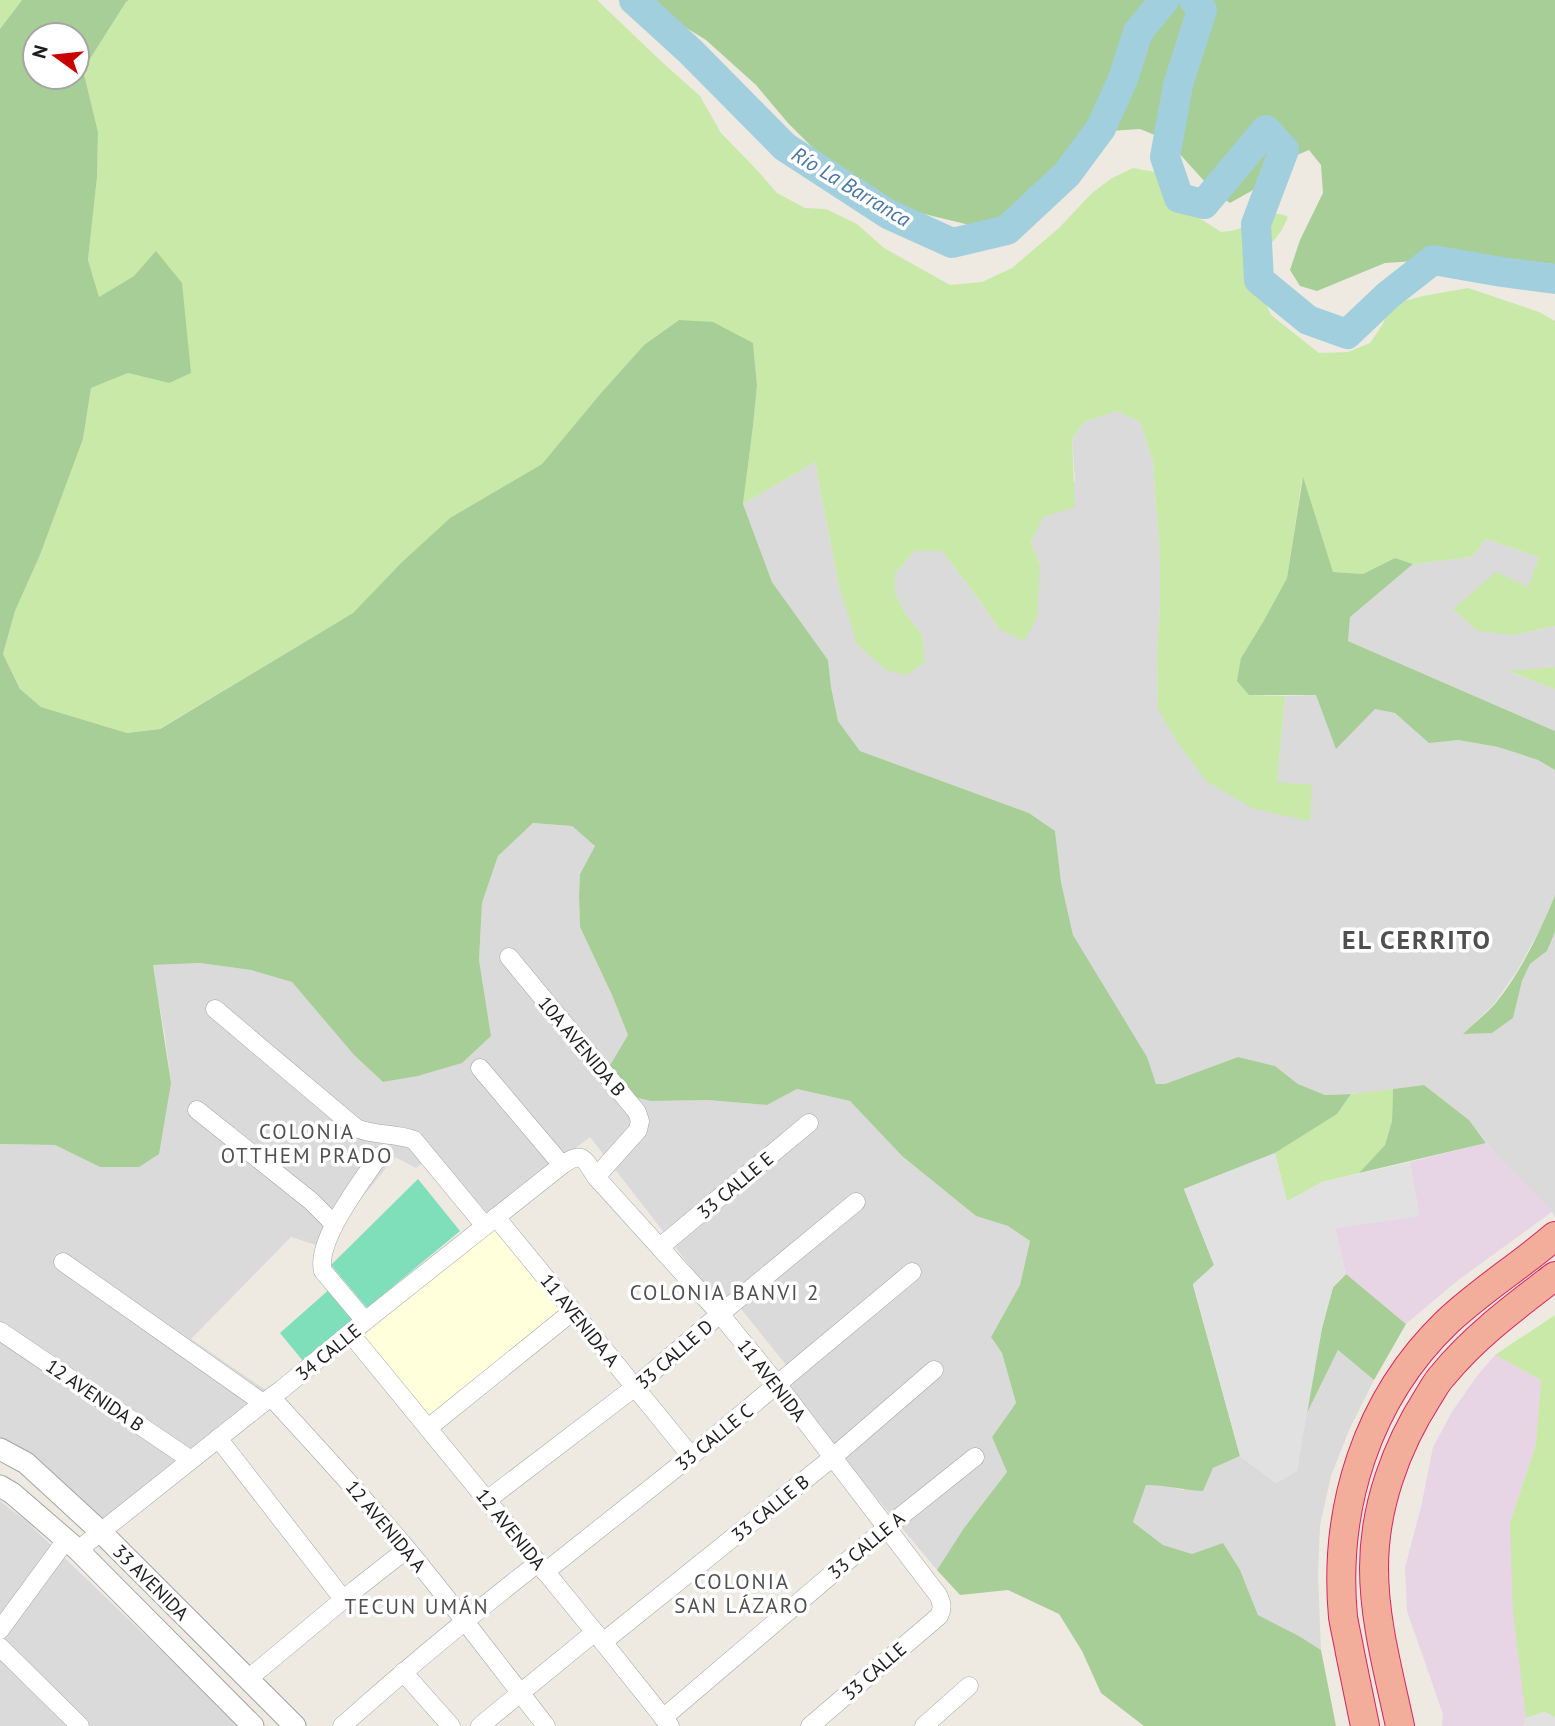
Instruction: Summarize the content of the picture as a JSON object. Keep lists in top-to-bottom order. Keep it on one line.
{"streets":{"street":["10A AVENIDA B","33 CALLE E","11 AVENIDA A","34 CALLE","33 CALLE D","11 AVENIDA","12 AVENIDA B","33 CALLE C","33 CALLE B","12 AVENIDA A","12 AVENIDA","33 CALLE A","33 AVENIDA","33 CALLE"]},"crossings":[["10A AVENIDA B","11 AVENIDA"],["33 CALLE E","11 AVENIDA"],["11 AVENIDA A","34 CALLE"],["11 AVENIDA A","33 CALLE D"],["11 AVENIDA A","33 CALLE C"],["34 CALLE","11 AVENIDA"],["34 CALLE","12 AVENIDA B"],["34 CALLE","12 AVENIDA A"],["34 CALLE","12 AVENIDA"],["34 CALLE","33 AVENIDA"],["33 CALLE D","11 AVENIDA"],["33 CALLE D","12 AVENIDA"],["11 AVENIDA","33 CALLE C"],["11 AVENIDA","33 CALLE B"],["11 AVENIDA","33 CALLE A"],["11 AVENIDA","33 CALLE"],["33 CALLE C","12 AVENIDA A"],["33 CALLE C","12 AVENIDA"],["33 CALLE B","12 AVENIDA A"],["33 CALLE B","12 AVENIDA"],["12 AVENIDA","33 CALLE A"]],"districts":["EL CERRITO","COLONIA OTTHEM PRADO","COLONIA BANVI 2","COLONIA SAN LÁZARO","TECUN UMÁN"],"water":["Río La Barranca"],"north":"left"}
